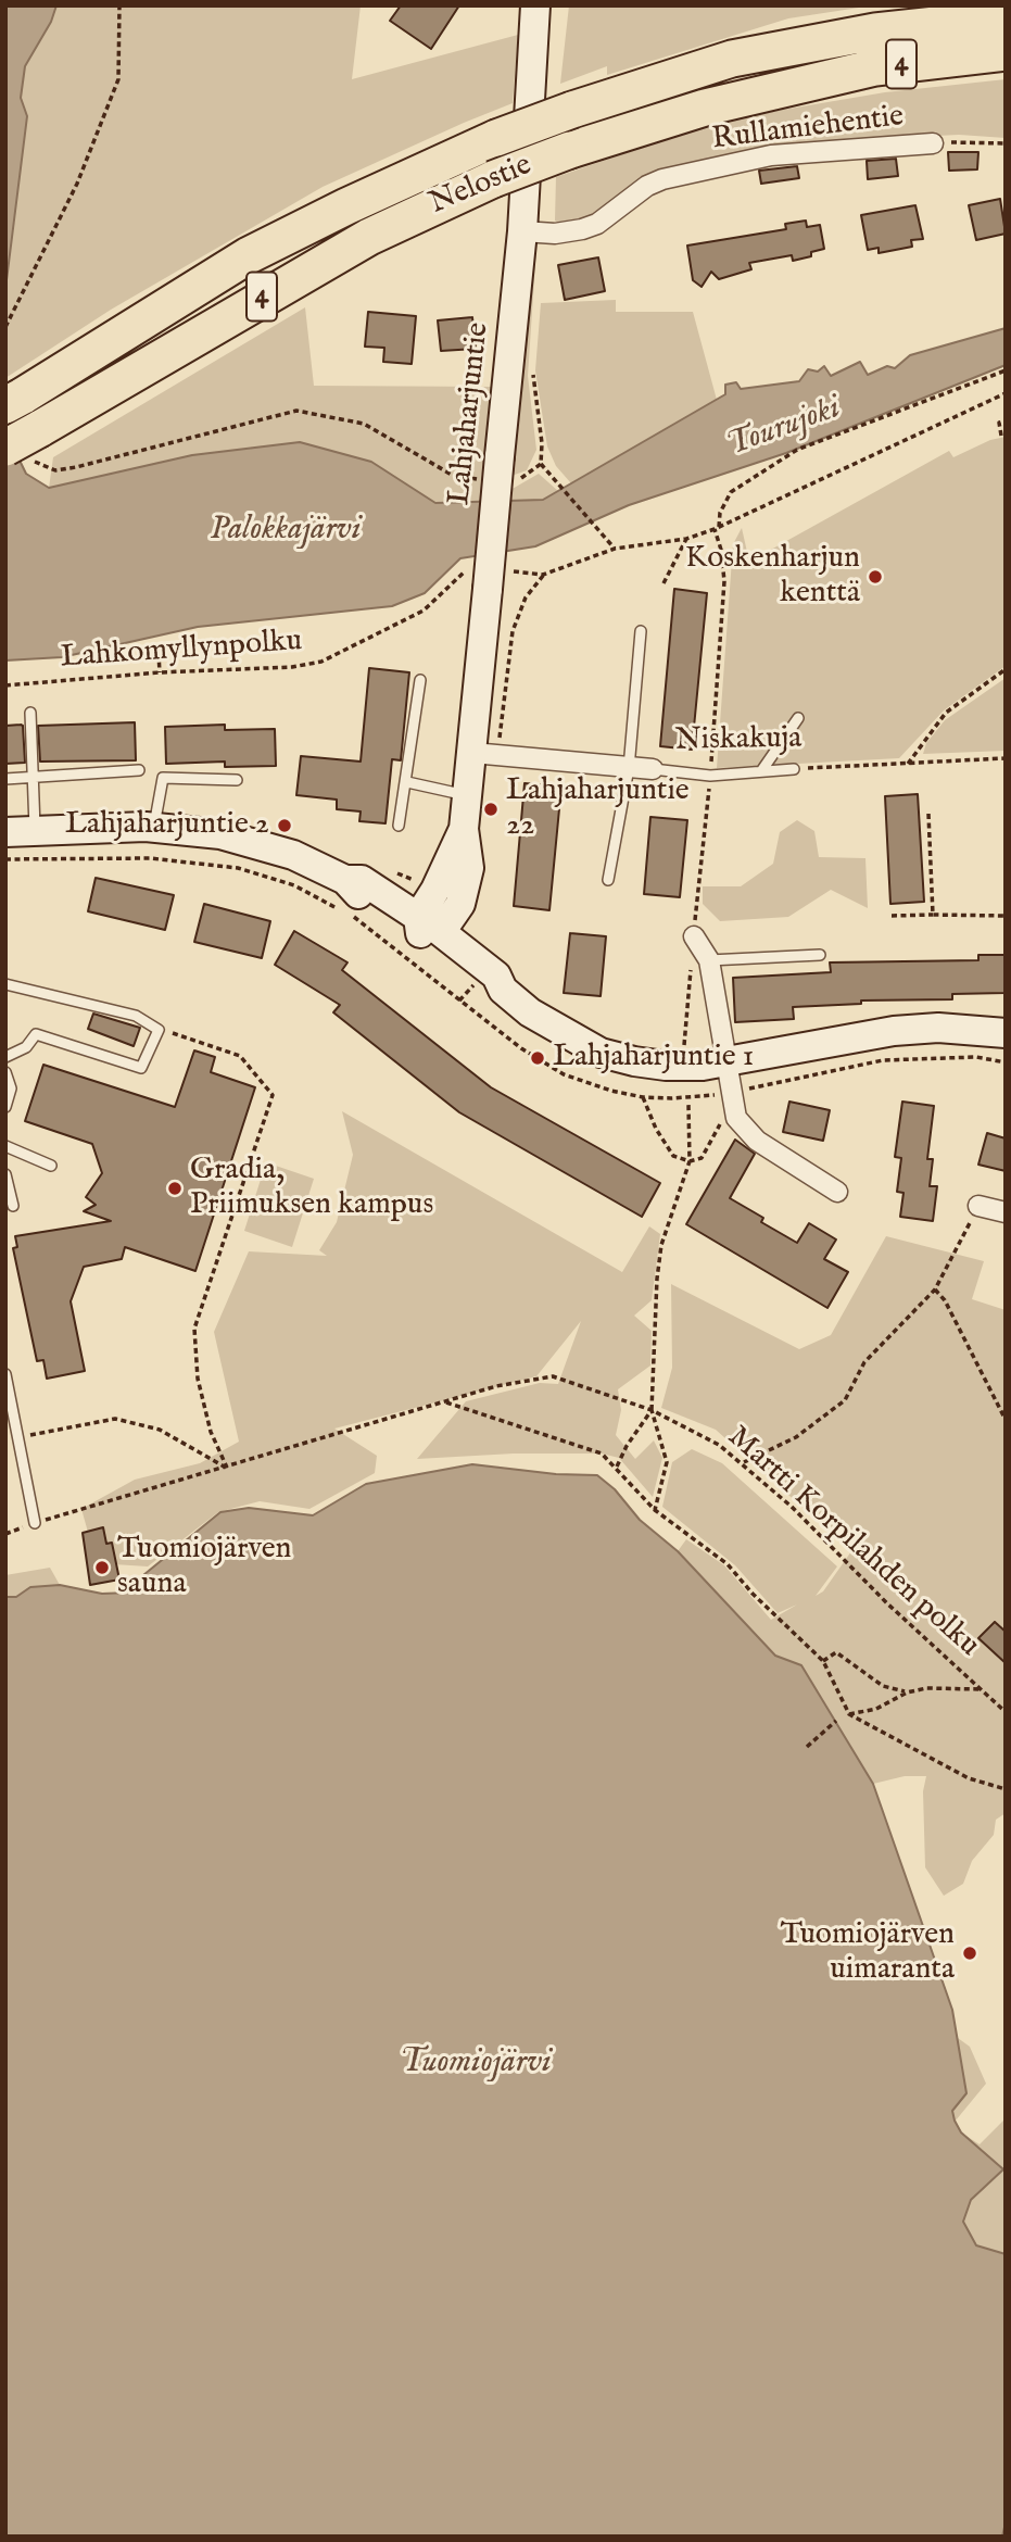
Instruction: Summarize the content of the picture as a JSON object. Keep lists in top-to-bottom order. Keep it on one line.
{"streets":{"highway":["4","Nelostie"],"main road":["Lahjaharjuntie"],"street":["Rullamiehentie","Niskakuja"],"path":["Lahkomyllynpolku","Martti Korpilahden polku"]},"crossings":[["Rullamiehentie","Lahjaharjuntie"],["Lahjaharjuntie","Niskakuja"]],"water":["Tourujoki","Palokkajärvi","Tuomiojärvi"],"places":["Koskenharjun kenttä","Lahjaharjuntie 22","Lahjaharjuntie 2","Lahjaharjuntie 1","Gradia, Priimuksen kampus","Tuomiojärven sauna","Tuomiojärven uimaranta"]}
